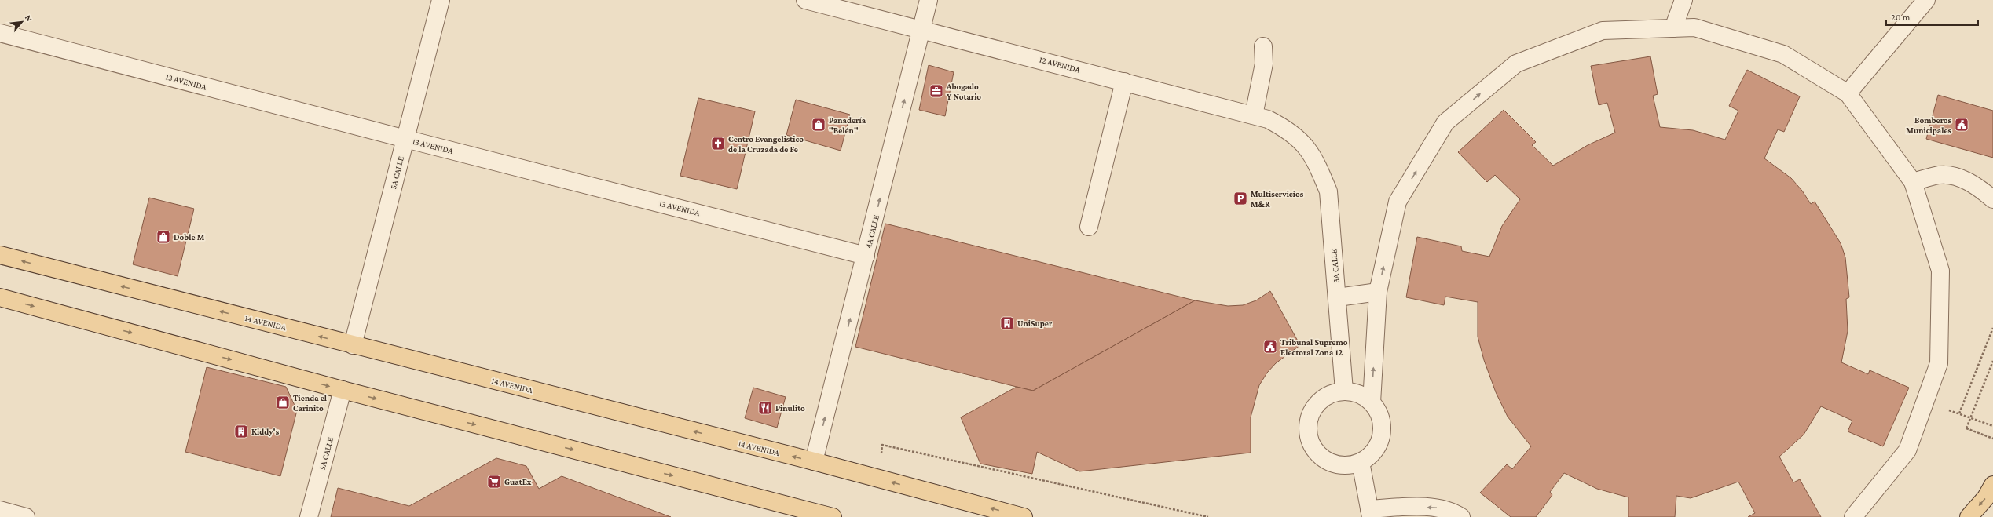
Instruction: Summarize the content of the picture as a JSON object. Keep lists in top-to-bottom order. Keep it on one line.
{"streets":{"main road":["14 AVENIDA"],"street":["12 AVENIDA","13 AVENIDA","5A CALLE","4A CALLE","3A CALLE"]},"crossings":[["12 AVENIDA","4A CALLE"],["12 AVENIDA","3A CALLE"],["13 AVENIDA","5A CALLE"],["13 AVENIDA","4A CALLE"],["5A CALLE","14 AVENIDA"],["4A CALLE","14 AVENIDA"]],"one_way":["4A CALLE"],"places":{"office":["Abogado Y Notario"],"shop":["Panadería \"Belén\"","Doble M","Tienda el Cariñito"],"public building":["Bomberos Municipales","Tribunal Supremo Electoral Zona 12"],"church":["Centro Evangelistico de la Cruzada de Fe"],"parking":["Multiservicios M&R"],"building":["UniSuper","Kiddy's"],"restaurant":["Pinulito"],"supermarket":["GuatEx"]},"scale_bar":"20 m","north":"top right"}
